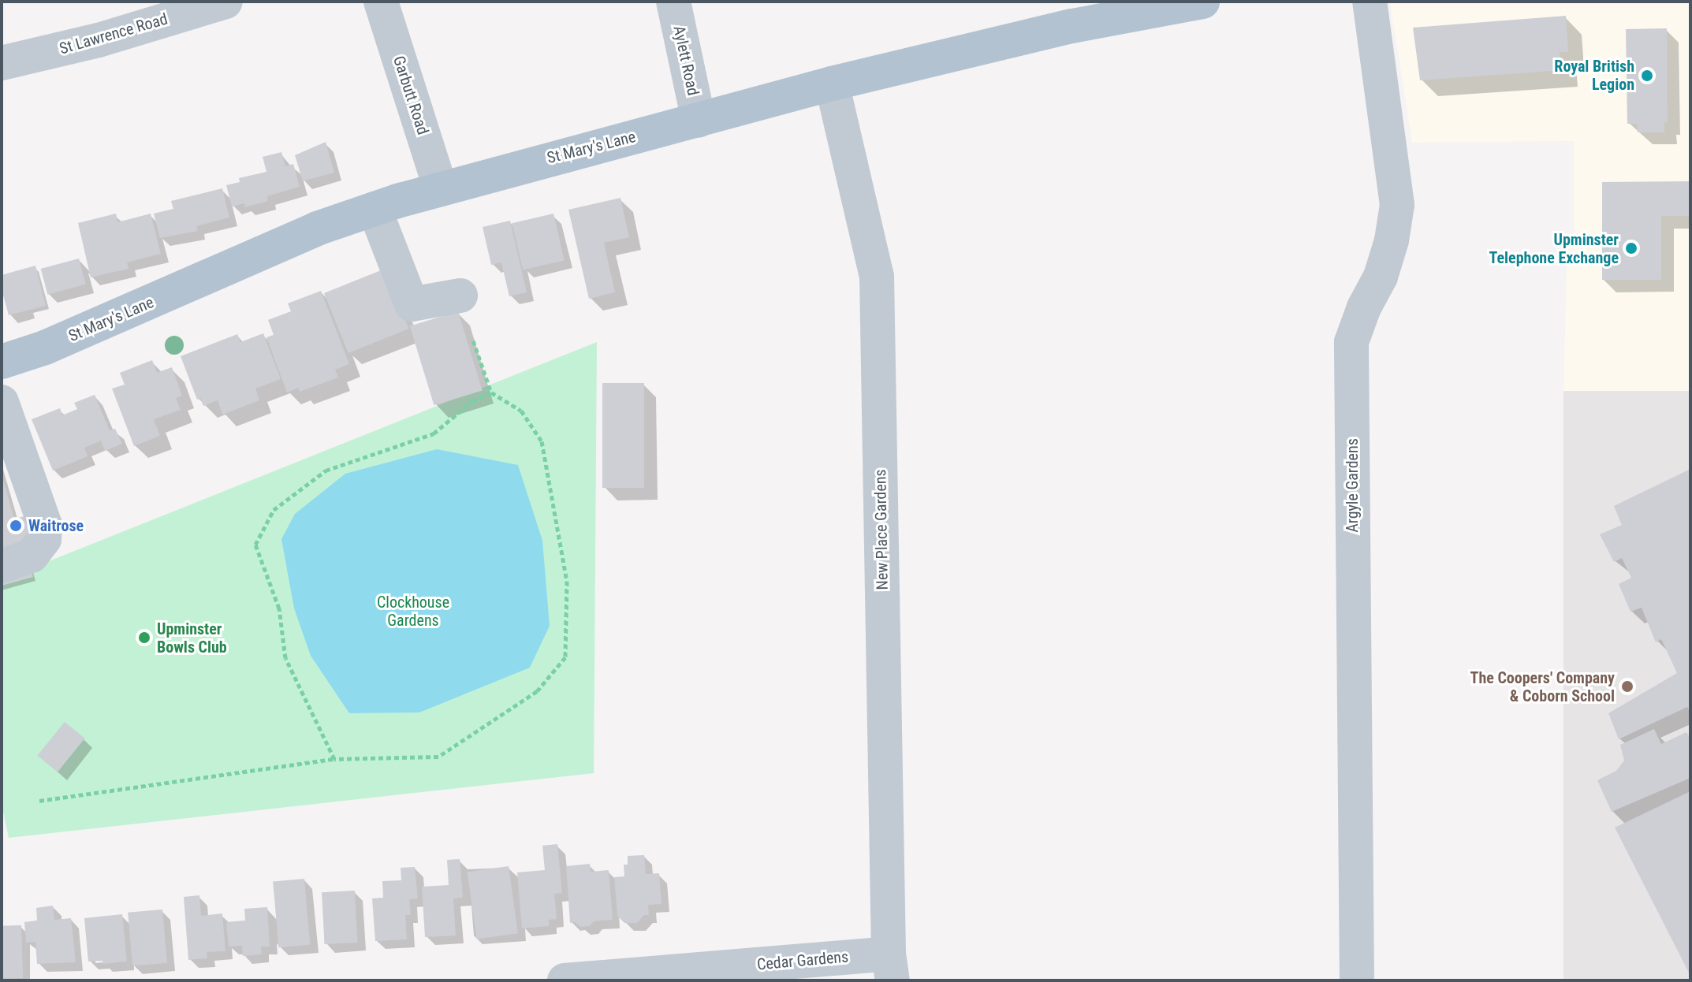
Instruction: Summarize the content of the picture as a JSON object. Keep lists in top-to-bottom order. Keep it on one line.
{"streets":{"main road":["St Mary's Lane"],"street":["St Lawrence Road","Aylett Road","Garbutt Road","Argyle Gardens","New Place Gardens","Cedar Gardens"]},"crossings":[["Aylett Road","St Mary's Lane"],["Garbutt Road","St Mary's Lane"],["St Mary's Lane","New Place Gardens"],["New Place Gardens","Cedar Gardens"]],"parks":["Clockhouse Gardens"],"places":["Royal British Legion","Upminster Telephone Exchange","Waitrose","Upminster Bowls Club","The Coopers' Company & Coborn School"]}
